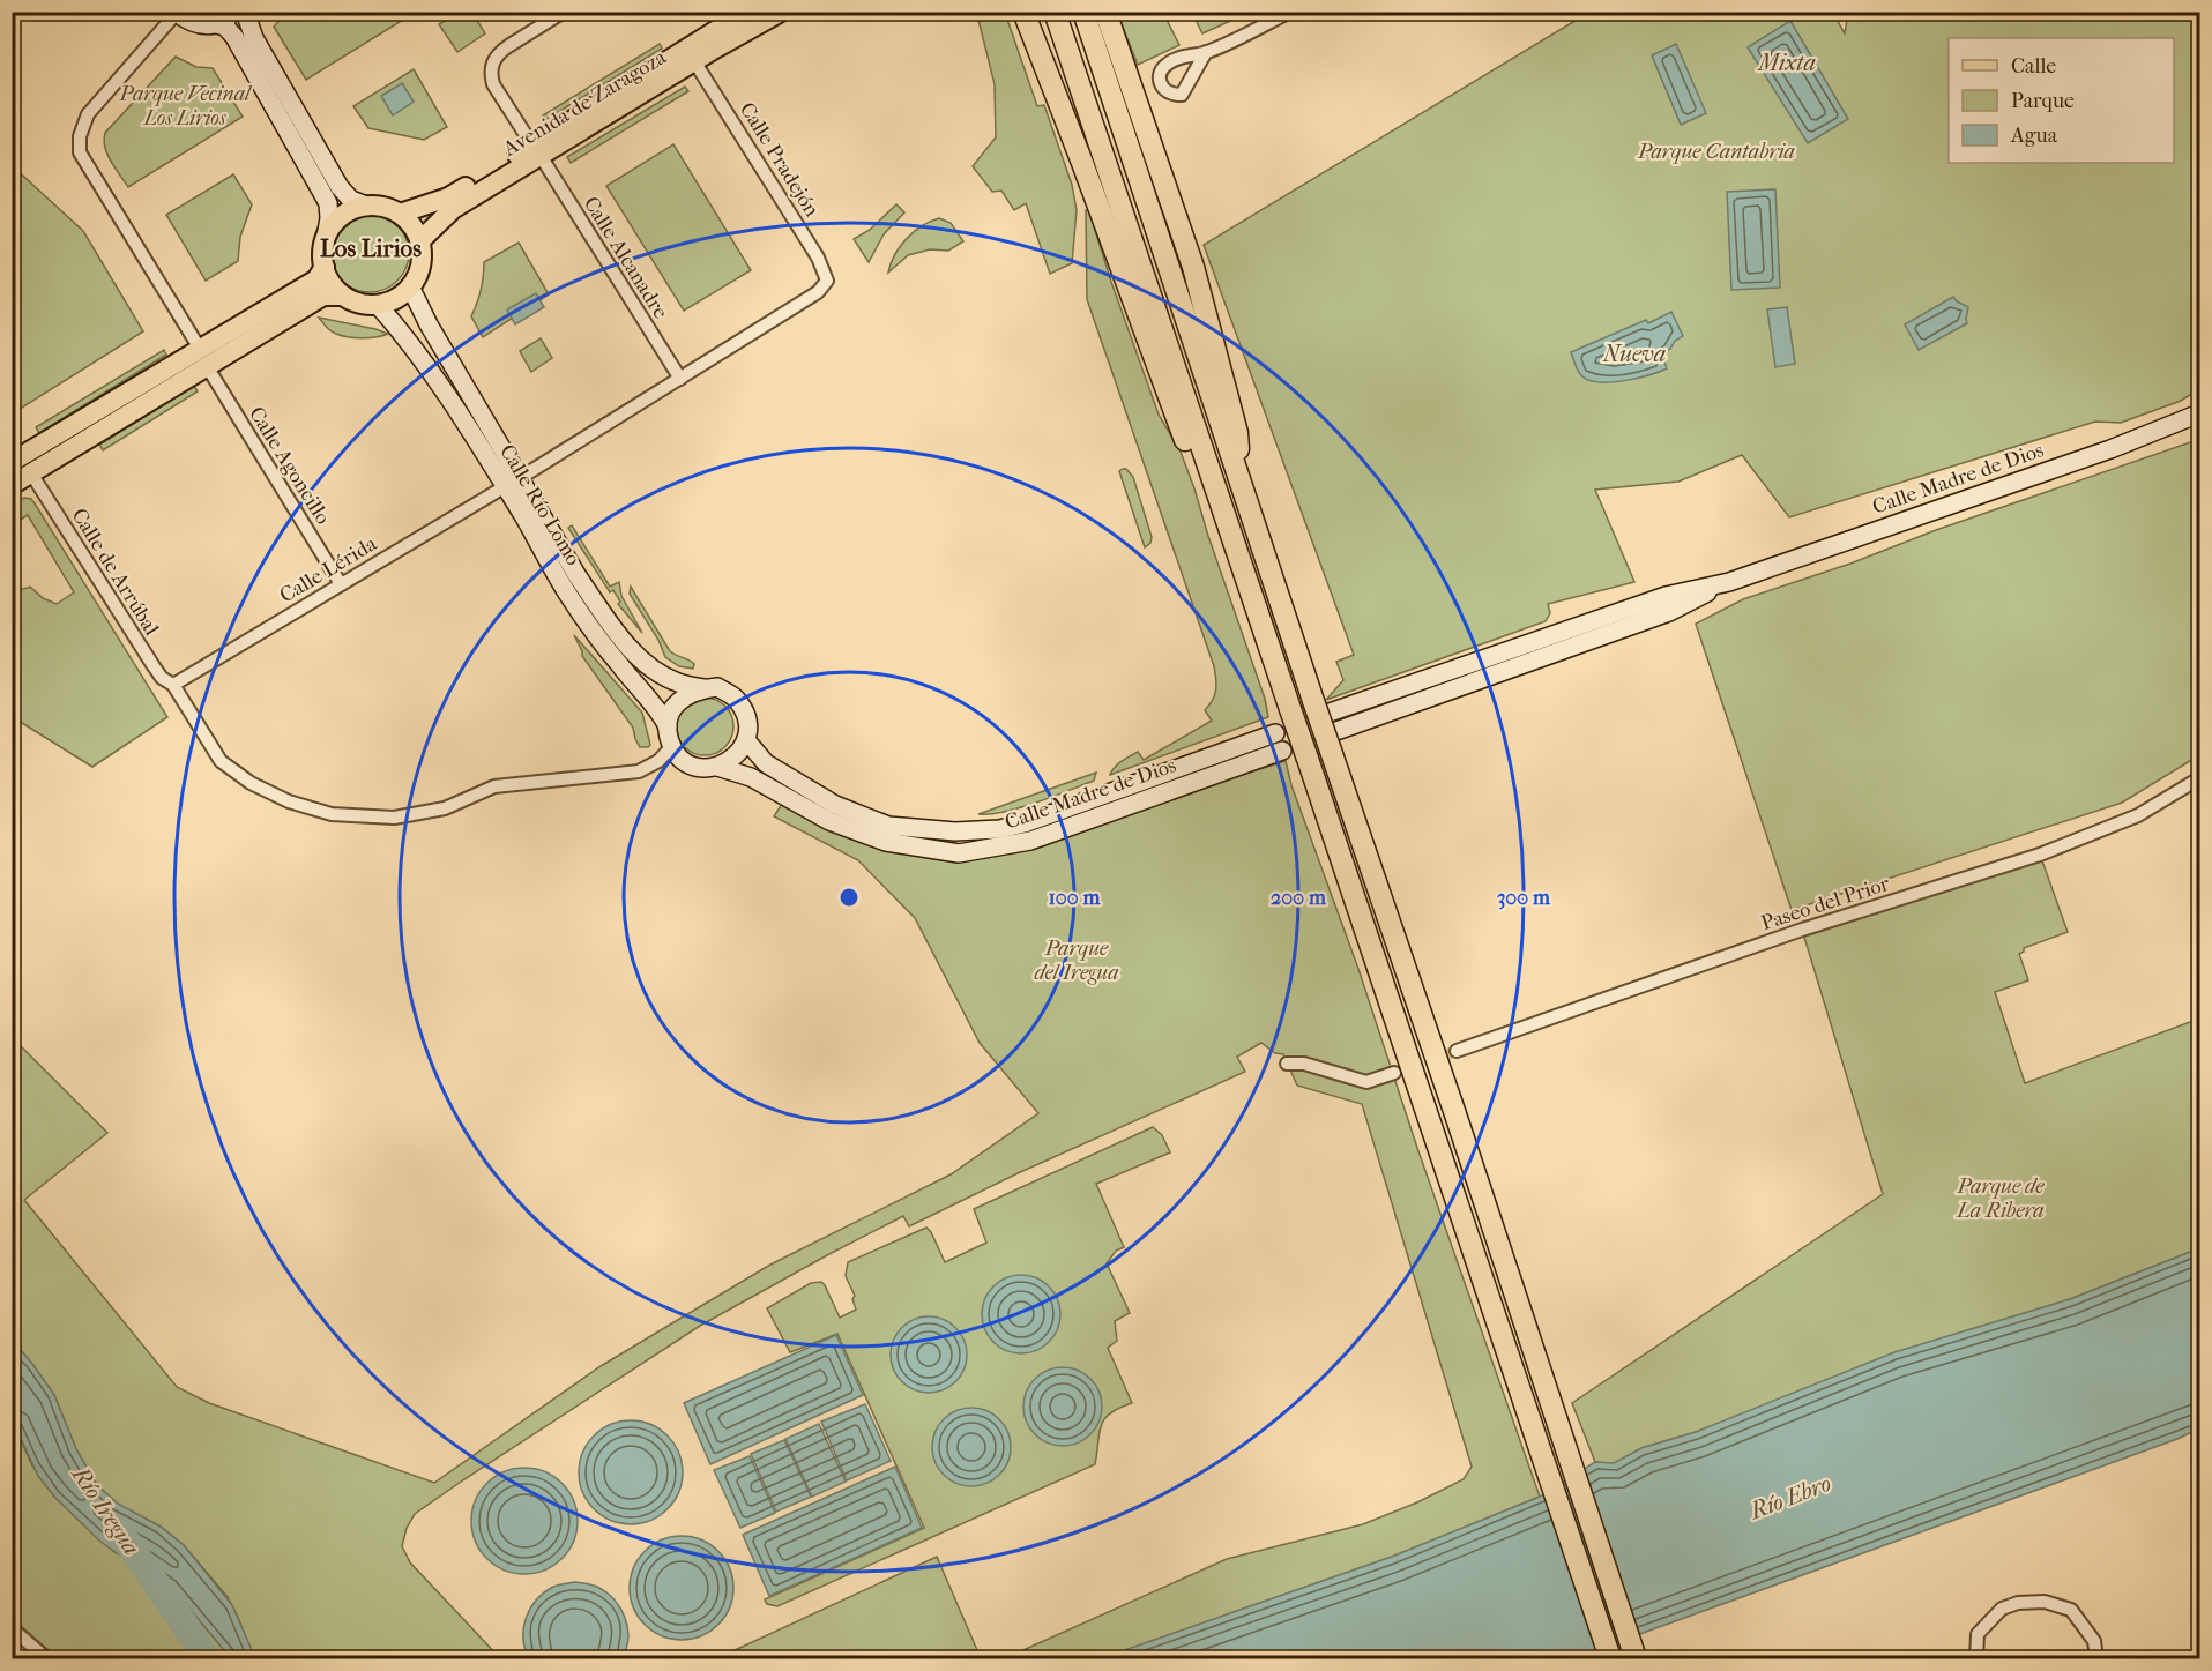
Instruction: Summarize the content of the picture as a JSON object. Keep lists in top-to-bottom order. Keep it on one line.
{"streets":{"main road":["Avenida de Zaragoza","Calle Madre de Dios","Calle Río Lomo"],"street":["Calle Pradejón","Calle Alcanadre","Calle Agoncillo","Calle Lérida","Calle de Arrúbal","Paseo del Prior"]},"crossings":[["Avenida de Zaragoza","Calle Pradejón"],["Avenida de Zaragoza","Calle Alcanadre"],["Avenida de Zaragoza","Calle Río Lomo"],["Calle Pradejón","Calle Alcanadre"],["Calle Agoncillo","Calle Lérida"],["Calle Madre de Dios","Calle Río Lomo"],["Calle Madre de Dios","Calle de Arrúbal"],["Calle Río Lomo","Calle Lérida"],["Calle Río Lomo","Calle de Arrúbal"],["Calle Lérida","Calle de Arrúbal"]],"districts":["Los Lirios"],"water":["Mixta","Nueva","Río Ebro","Río Iregua"],"parks":["Parque Vecinal Los Lirios","Parque Cantabria","Parque del Iregua","Parque de La Ribera"],"legend":["Calle","Parque","Agua"],"rings":["100 m","200 m","300 m"]}
